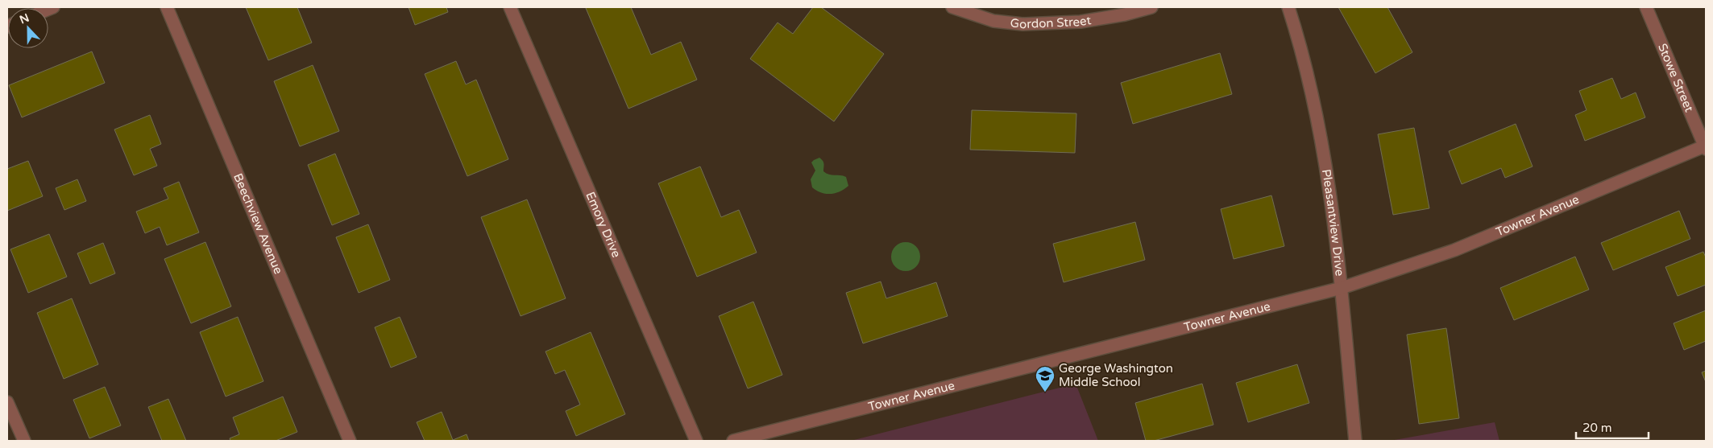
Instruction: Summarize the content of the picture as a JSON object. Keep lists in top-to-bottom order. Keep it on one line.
{"streets":{"street":["Gordon Street","Stowe Street","Towner Avenue","Pleasantview Drive","Beechview Avenue","Emory Drive"]},"crossings":[["Stowe Street","Towner Avenue"],["Towner Avenue","Pleasantview Drive"]],"places":{"school or university":["George Washington Middle School"]},"scale_bar":"20 m","north":"top"}
